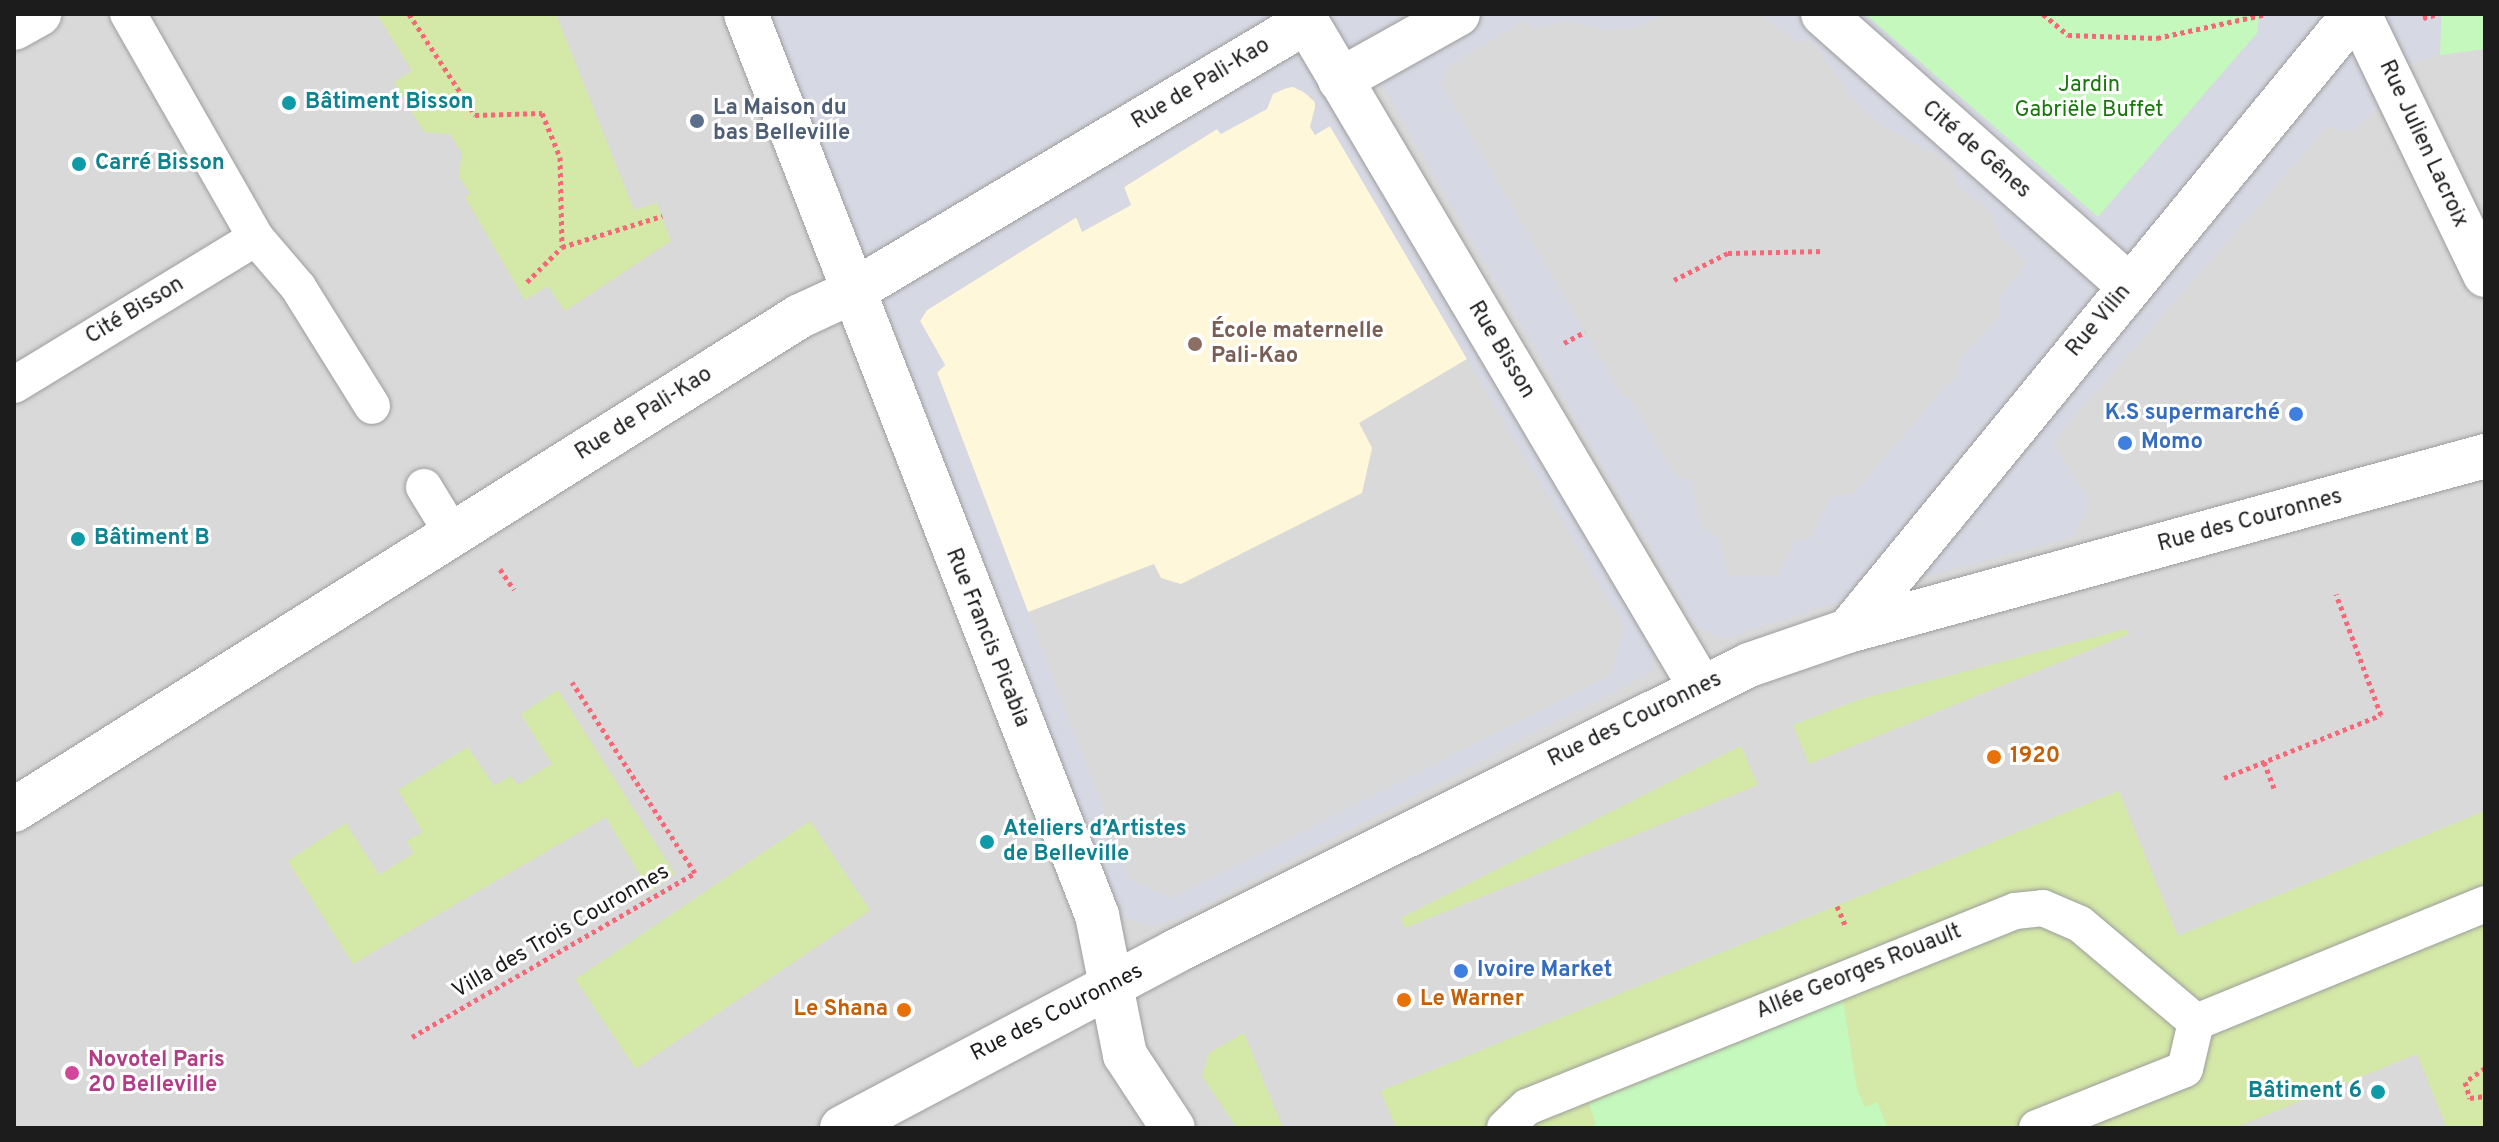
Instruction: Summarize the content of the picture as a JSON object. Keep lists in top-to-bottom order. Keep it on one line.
{"streets":{"street":["Rue de Pali-Kao","Rue Julien Lacroix","Cité de Gênes","Rue Vilin","Rue Bisson","Rue des Couronnes","Rue Francis Picabia"],"lane":["Cité Bisson","Allée Georges Rouault"],"path":["Villa des Trois Couronnes"]},"crossings":[["Rue de Pali-Kao","Rue Bisson"],["Rue de Pali-Kao","Rue Francis Picabia"],["Rue Julien Lacroix","Rue Vilin"],["Cité de Gênes","Rue Vilin"],["Rue Vilin","Rue des Couronnes"],["Rue Bisson","Rue des Couronnes"],["Rue des Couronnes","Rue Francis Picabia"]],"parks":["Jardin Gabriële Buffet"],"places":["Bâtiment Bisson","La Maison du bas Belleville","Carré Bisson","École maternelle Pali-Kao","K.S supermarché","Momo","Bâtiment B","1920","Ateliers d’Artistes de Belleville","Ivoire Market","Le Warner","Le Shana","Novotel Paris 20 Belleville","Bâtiment 6"]}
